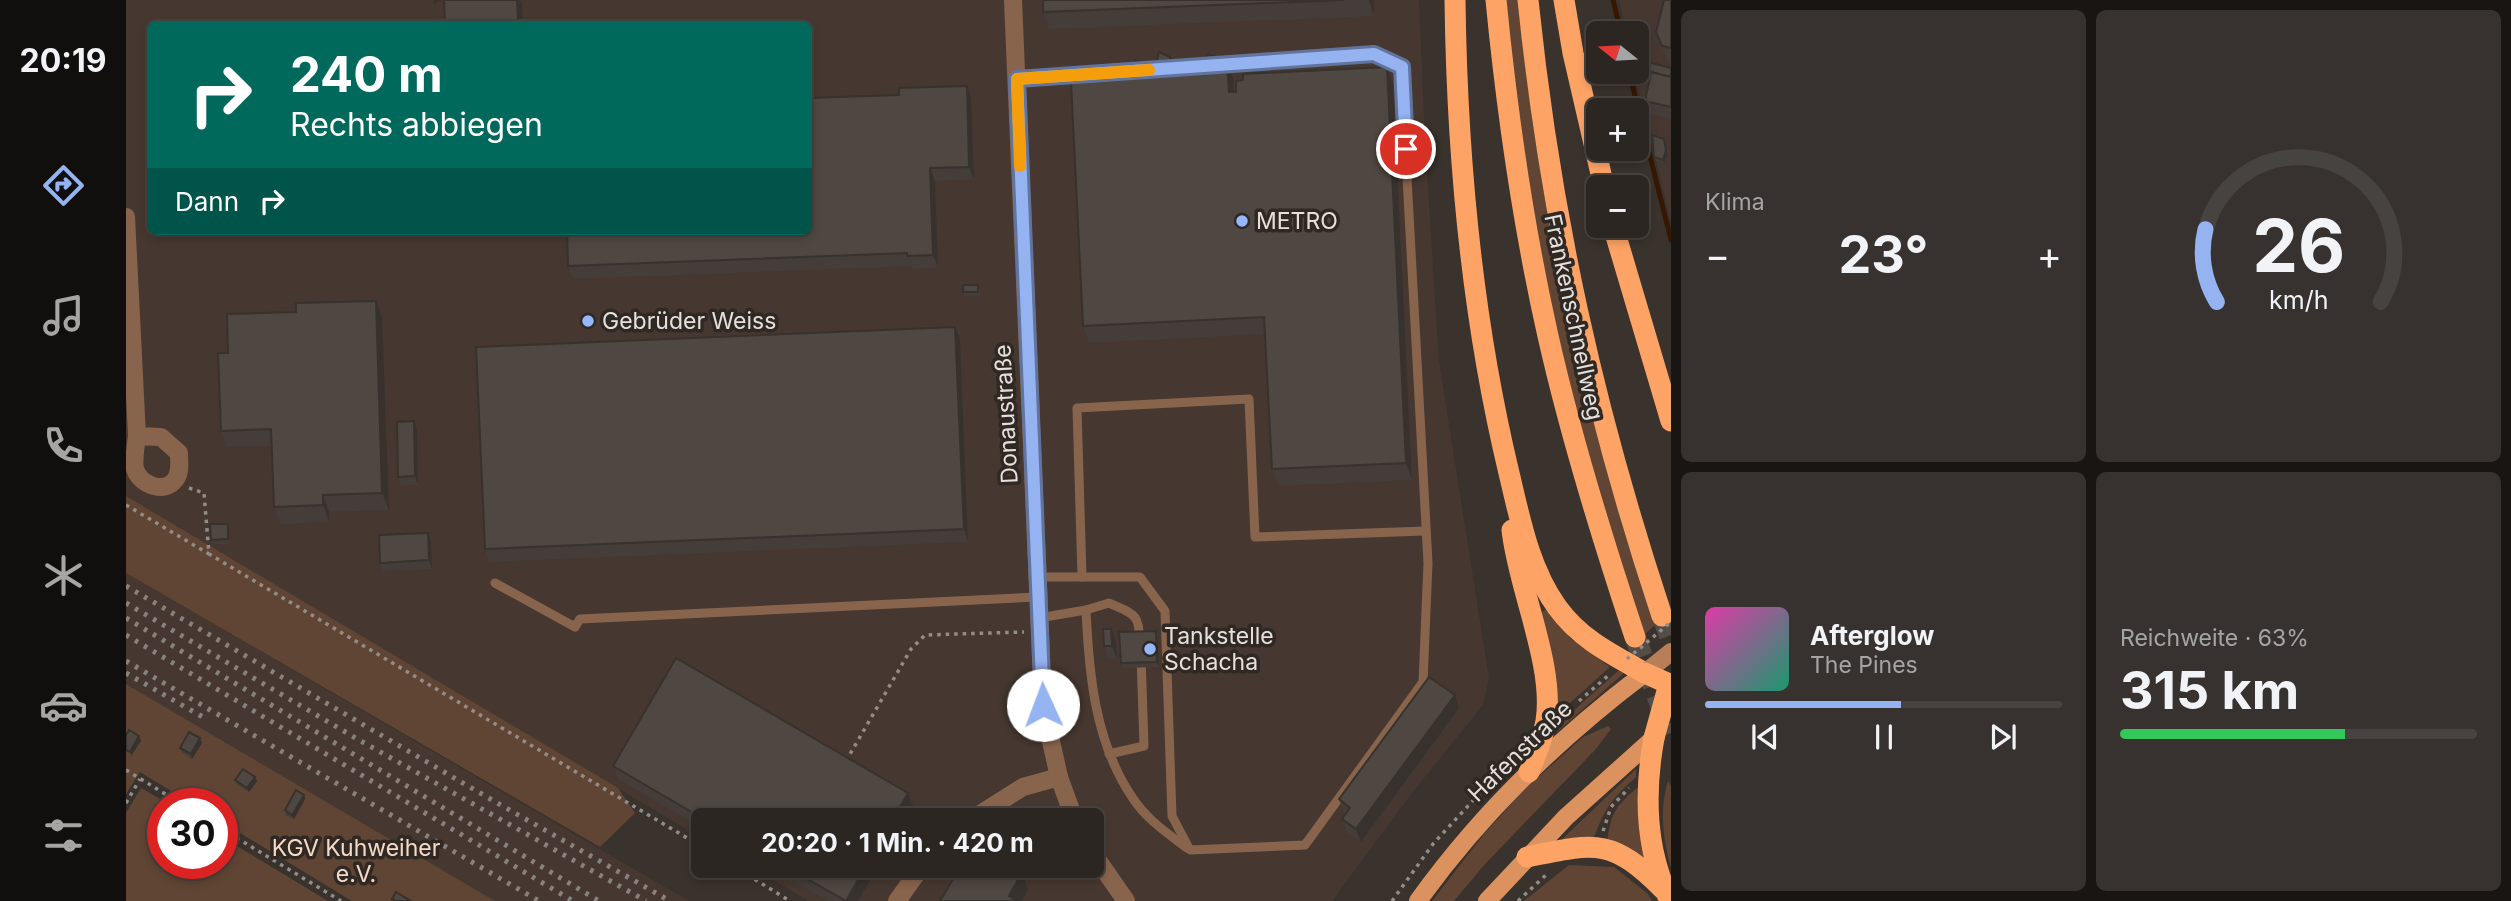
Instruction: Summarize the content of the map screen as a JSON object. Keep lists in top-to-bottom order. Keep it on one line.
{"streets":{"highway":["Frankenschnellweg"],"main road":["Hafenstraße"],"street":["Donaustraße"]},"parks":["KGV Kuhweiher e.V."],"places":["METRO","Gebrüder Weiss","Tankstelle Schacha"],"north":"left","page":{"tabs":"20:19","tile":["Klima",["Reichweite · 63%","315 km"]],"map_buttons":["+","−"],"turn":["240 m","Rechts abbiegen"],"then":"Dann","heat":["−","23°","+"],"song":["Afterglow","The Pines"],"limit":"30","trip":"20:20 · 1 Min. · 420 m","gauge":["26","km/h"]}}
